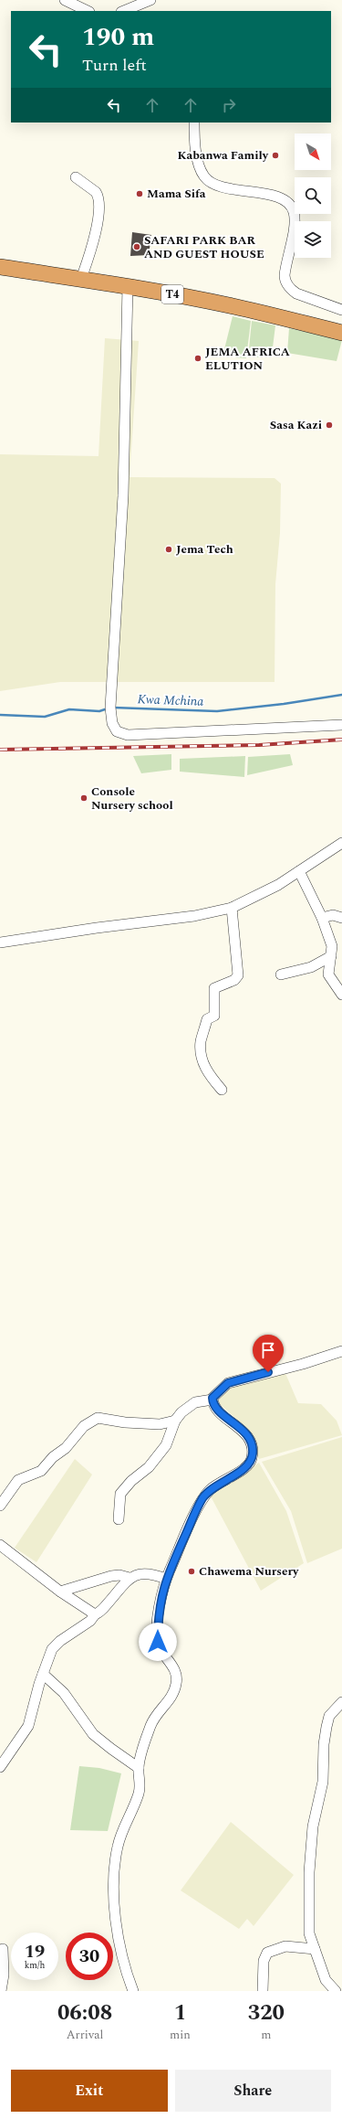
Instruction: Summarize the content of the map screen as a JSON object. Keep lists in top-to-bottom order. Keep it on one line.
{"streets":{"highway":["T4"]},"water":["Kwa Mchina"],"places":["Kabanwa Family","Mama Sifa","SAFARI PARK BAR AND GUEST HOUSE","JEMA AFRICA ELUTION","Sasa Kazi","Jema Tech","Console Nursery school","Chawema Nursery"],"north":"bottom right","page":{"turn":["190 m","Turn left"],"speed":"19 km/h","limit":"30","eta":["06:08","Arrival","1","min","320","m"],"buttons":["Exit","Share"]}}
